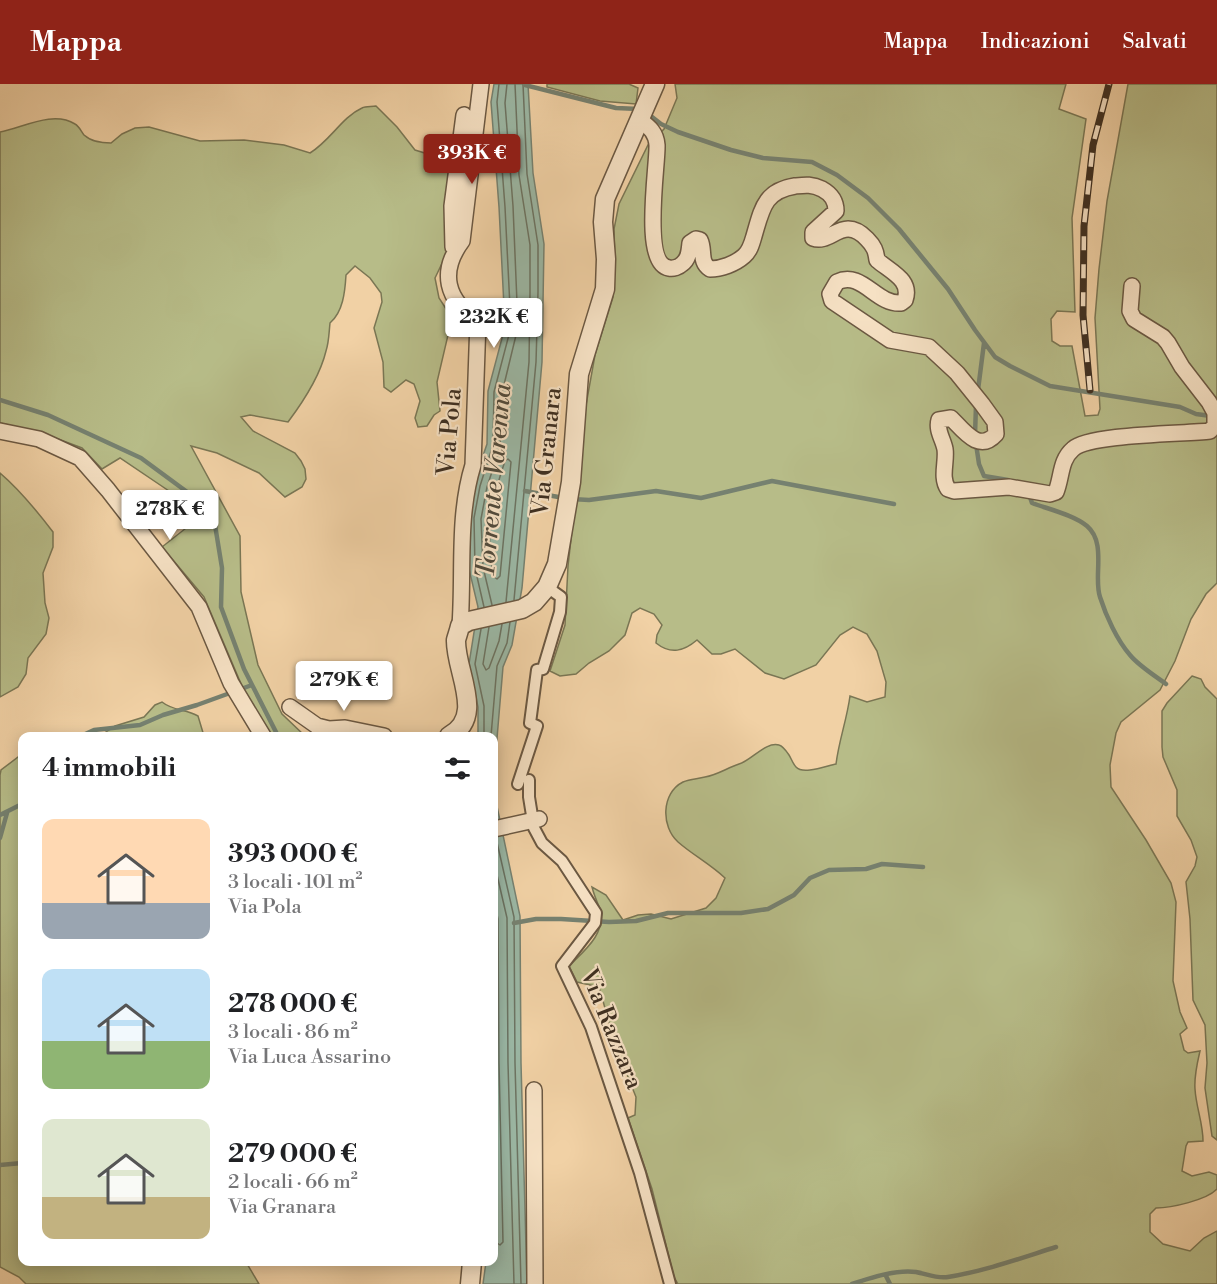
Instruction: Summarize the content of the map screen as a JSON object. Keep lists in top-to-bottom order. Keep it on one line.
{"streets":{"street":["Via Pola","Via Granara","Via Razzara"]},"crossings":[["Via Pola","Via Granara"],["Via Granara","Via Razzara"]],"water":["Torrente Varenna"],"page":{"header":"Mappa","nav":["Mappa","Indicazioni","Salvati"],"price":["393K €","232K €","278K €","279K €"],"heading":"4 immobili","list":[{"name":"393 000 €","note":"3 locali · 101 m² · Via Pola"},{"name":"278 000 €","note":"3 locali · 86 m² · Via Luca Assarino"},{"name":"279 000 €","note":"2 locali · 66 m² · Via Granara"}]}}
